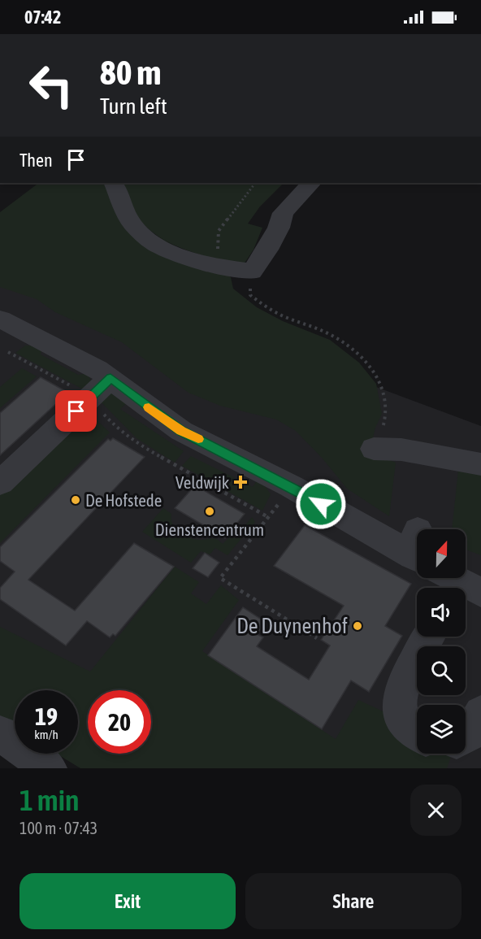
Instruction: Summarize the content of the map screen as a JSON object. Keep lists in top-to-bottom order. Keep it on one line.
{"places":{"health":["Veldwijk"],"other":["De Hofstede","Dienstencentrum","De Duynenhof"]},"north":"top","page":{"status":"07:42","turn":["80 m","Turn left"],"then":"Then","speed":"19 km/h","limit":"20","heading":["1 min","100 m · 07:43"],"buttons":["Exit","Share"]}}
